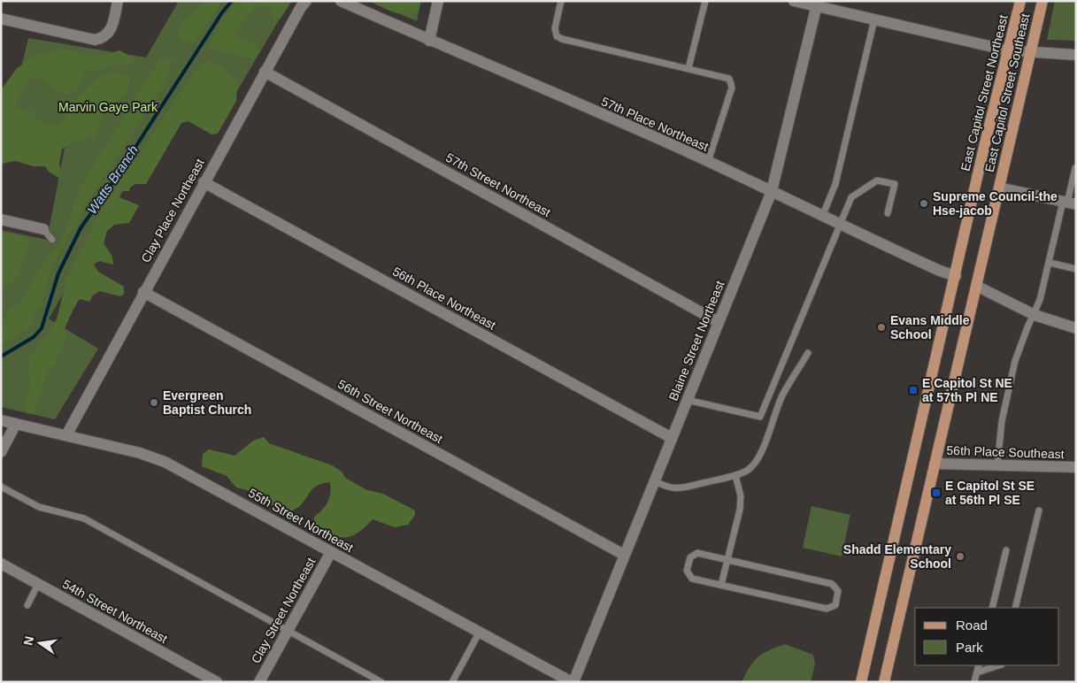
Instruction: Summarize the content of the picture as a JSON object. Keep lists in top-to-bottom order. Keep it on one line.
{"streets":{"main road":["East Capitol Street Northeast","East Capitol Street Southeast"],"street":["57th Place Northeast","57th Street Northeast","Clay Place Northeast","56th Place Northeast","Blaine Street Northeast","56th Street Northeast","56th Place Southeast","55th Street Northeast","Clay Street Northeast","54th Street Northeast"]},"crossings":[["East Capitol Street Northeast","57th Place Northeast"],["East Capitol Street Southeast","56th Place Southeast"],["57th Place Northeast","Blaine Street Northeast"],["57th Street Northeast","Clay Place Northeast"],["57th Street Northeast","Blaine Street Northeast"],["Clay Place Northeast","56th Place Northeast"],["Clay Place Northeast","56th Street Northeast"],["Clay Place Northeast","55th Street Northeast"],["56th Place Northeast","Blaine Street Northeast"],["Blaine Street Northeast","56th Street Northeast"],["Blaine Street Northeast","55th Street Northeast"],["55th Street Northeast","Clay Street Northeast"]],"water":["Watts Branch"],"parks":["Marvin Gaye Park"],"places":{"other":["Supreme Council-the Hse-jacob","Evans Middle School","Evergreen Baptist Church","Shadd Elementary School"],"transit":["E Capitol St NE at 57th Pl NE","E Capitol St SE at 56th Pl SE"]},"legend":["Road","Park"],"north":"left"}
